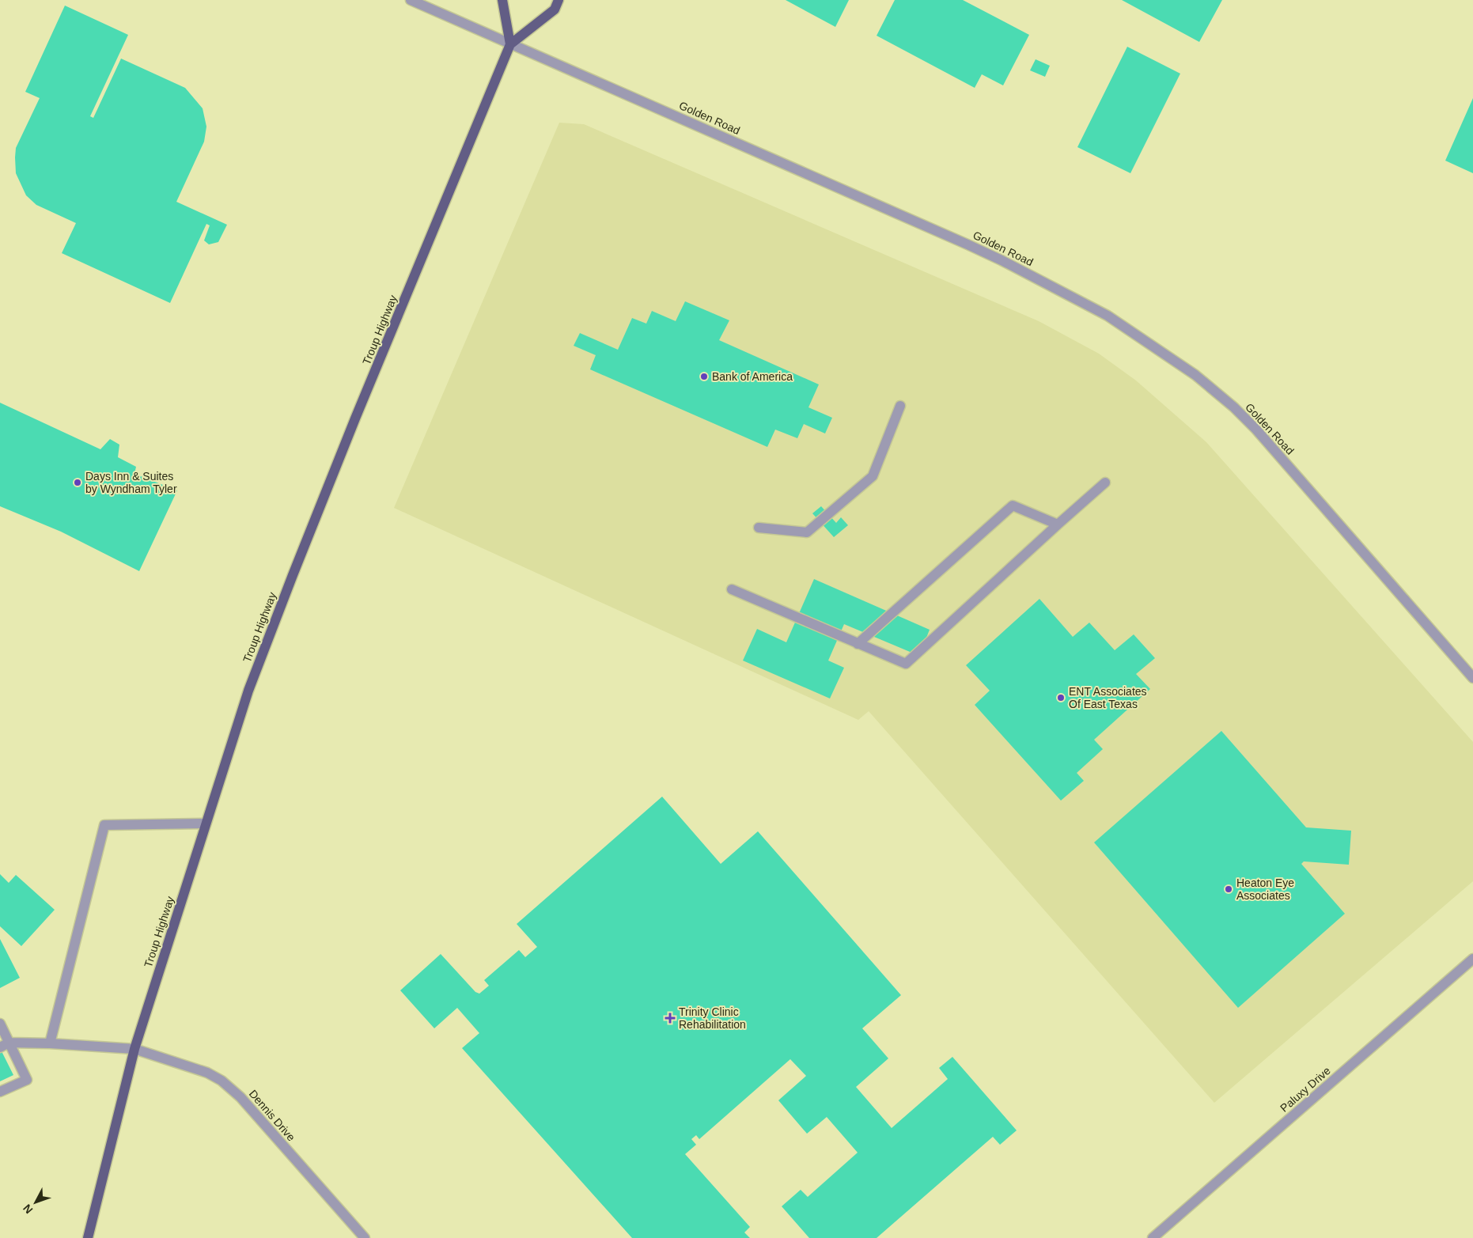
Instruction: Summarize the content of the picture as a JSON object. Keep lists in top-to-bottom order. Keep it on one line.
{"streets":{"main road":["Troup Highway"],"street":["Golden Road","Paluxy Drive","Dennis Drive"]},"crossings":[["Golden Road","Troup Highway"],["Troup Highway","Dennis Drive"]],"places":{"other":["Bank of America","Days Inn & Suites by Wyndham Tyler","ENT Associates Of East Texas","Heaton Eye Associates"],"health":["Trinity Clinic Rehabilitation"]},"north":"bottom left"}
